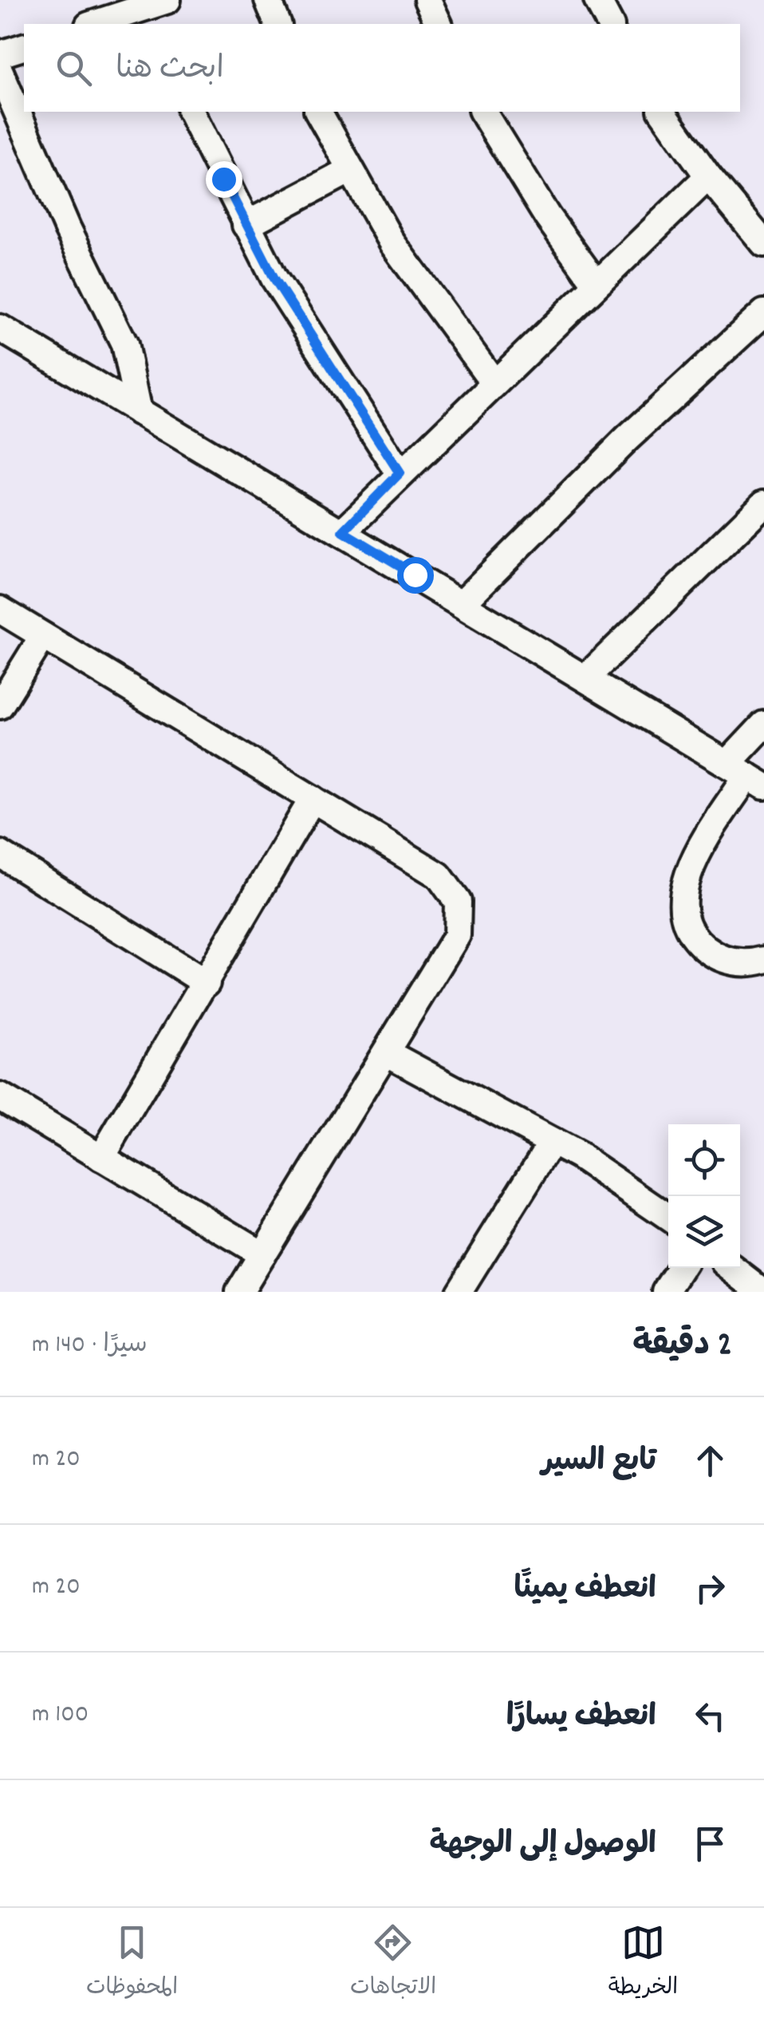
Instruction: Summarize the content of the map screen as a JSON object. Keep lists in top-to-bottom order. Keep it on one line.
{"page":{"search":"ابحث هنا","heading":["2 دقيقة","سيرًا · 140 m"],"list":[["تابع السير","20 m"],["انعطف يمينًا","20 m"],["انعطف يسارًا","100 m"],"الوصول إلى الوجهة"],"nav":["الخريطة","الاتجاهات","المحفوظات"]}}
